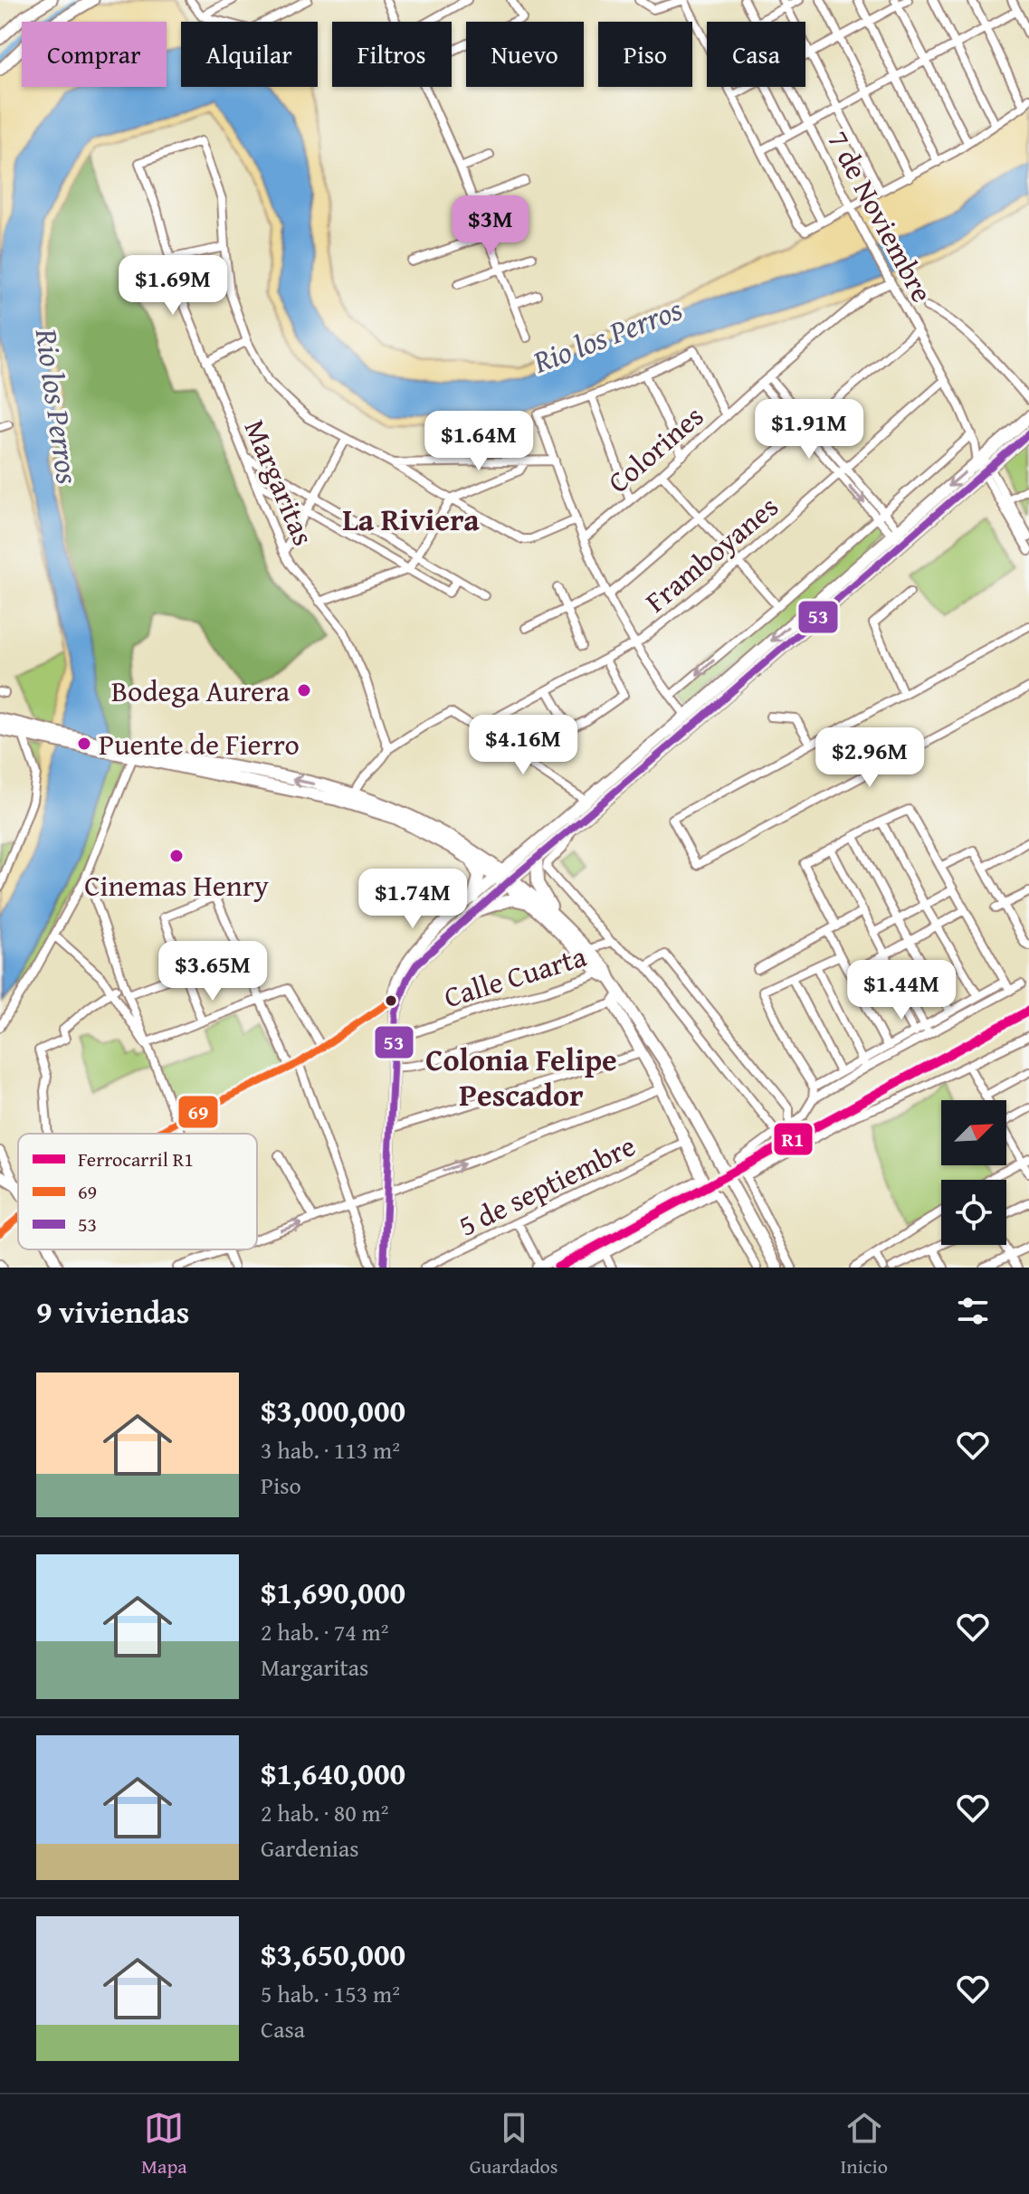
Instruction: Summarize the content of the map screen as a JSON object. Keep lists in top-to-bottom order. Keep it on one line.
{"streets":{"street":["7 de Noviembre","Colorines","Margaritas","Framboyanes","Calle Cuarta","5 de septiembre"]},"crossings":[["7 de Noviembre","Colorines"],["7 de Noviembre","Framboyanes"]],"districts":["La Riviera","Colonia Felipe Pescador"],"water":["Rio los Perros"],"places":["Bodega Aurera","Puente de Fierro","Cinemas Henry"],"lines":["transit line 53","transit line 69","rail line R1"],"legend":["Ferrocarril R1","69","53"],"north":"top right","page":{"chip":["Comprar","Alquilar","Filtros","Nuevo","Piso","Casa"],"price":["$3M","$1.69M","$1.91M","$1.64M","$4.16M","$2.96M","$1.74M","$3.65M","$1.44M"],"heading":"9 viviendas","list":[{"name":"$3,000,000","note":"3 hab. · 113 m² · Piso"},{"name":"$1,690,000","note":"2 hab. · 74 m² · Margaritas"},{"name":"$1,640,000","note":"2 hab. · 80 m² · Gardenias"},{"name":"$3,650,000","note":"5 hab. · 153 m² · Casa"}],"tabs":["Mapa","Guardados","Inicio"]}}
